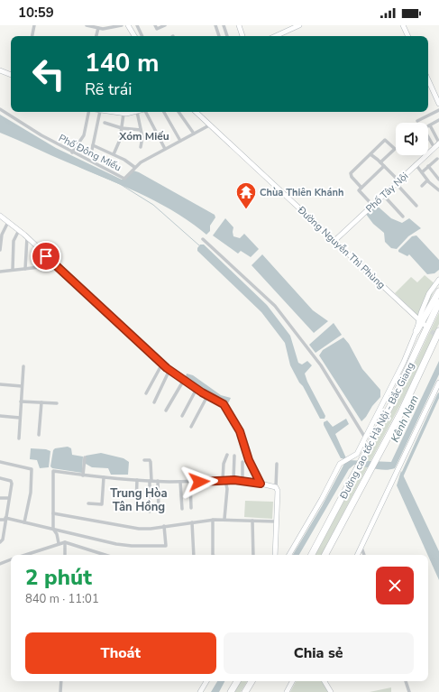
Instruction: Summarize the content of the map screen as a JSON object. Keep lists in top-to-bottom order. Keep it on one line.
{"streets":{"highway":["Đường cao tốc Hà Nội - Bắc Giang"],"street":["Phố Đông Miếu","Phố Tây Nội","Đường Nguyễn Thì Phùng"]},"crossings":[["Phố Đông Miếu","Đường Nguyễn Thì Phùng"],["Phố Tây Nội","Đường Nguyễn Thì Phùng"]],"districts":["Xóm Miếu","Trung Hòa Tân Hồng"],"water":["Kênh Nam"],"places":{"temple":["Chùa Thiên Khánh"]},"page":{"status":"10:59","turn":["140 m","Rẽ trái"],"heading":["2 phút","840 m · 11:01"],"buttons":["Thoát","Chia sẻ"]}}
